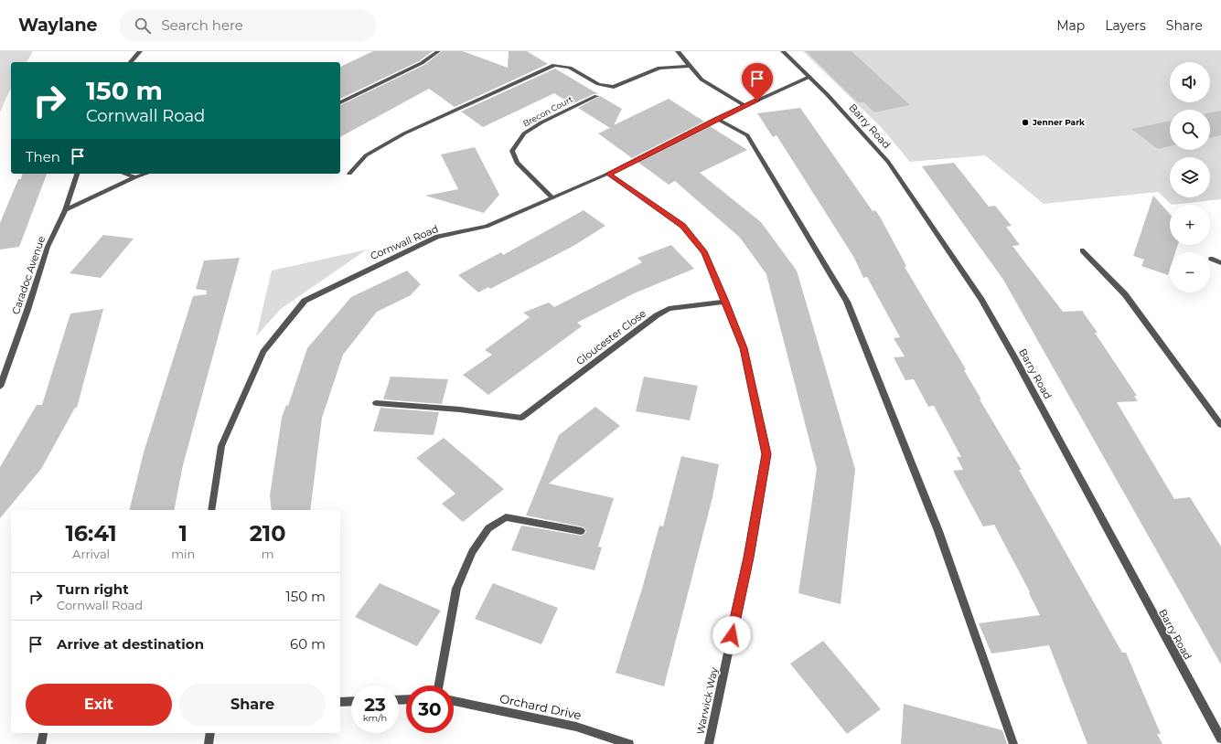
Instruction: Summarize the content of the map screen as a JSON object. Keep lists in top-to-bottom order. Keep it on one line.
{"streets":{"street":["Brecon Court","Barry Road","Cornwall Road","Caradoc Avenue","Gloucester Close","Warwick Way","Orchard Drive"]},"crossings":[["Brecon Court","Cornwall Road"],["Barry Road","Cornwall Road"],["Cornwall Road","Warwick Way"],["Gloucester Close","Warwick Way"]],"places":["Jenner Park"],"page":{"header":"Waylane","search":"Search here","nav":["Map","Layers","Share"],"map_buttons":["+","−"],"turn":["150 m","Cornwall Road"],"then":"Then","eta":["16:41","Arrival","1","min","210","m"],"list":[{"name":"Turn right","note":"Cornwall Road","value":"150 m"},{"name":"Arrive at destination","value":"60 m"}],"buttons":["Exit","Share"],"speed":"23 km/h","limit":"30"}}
